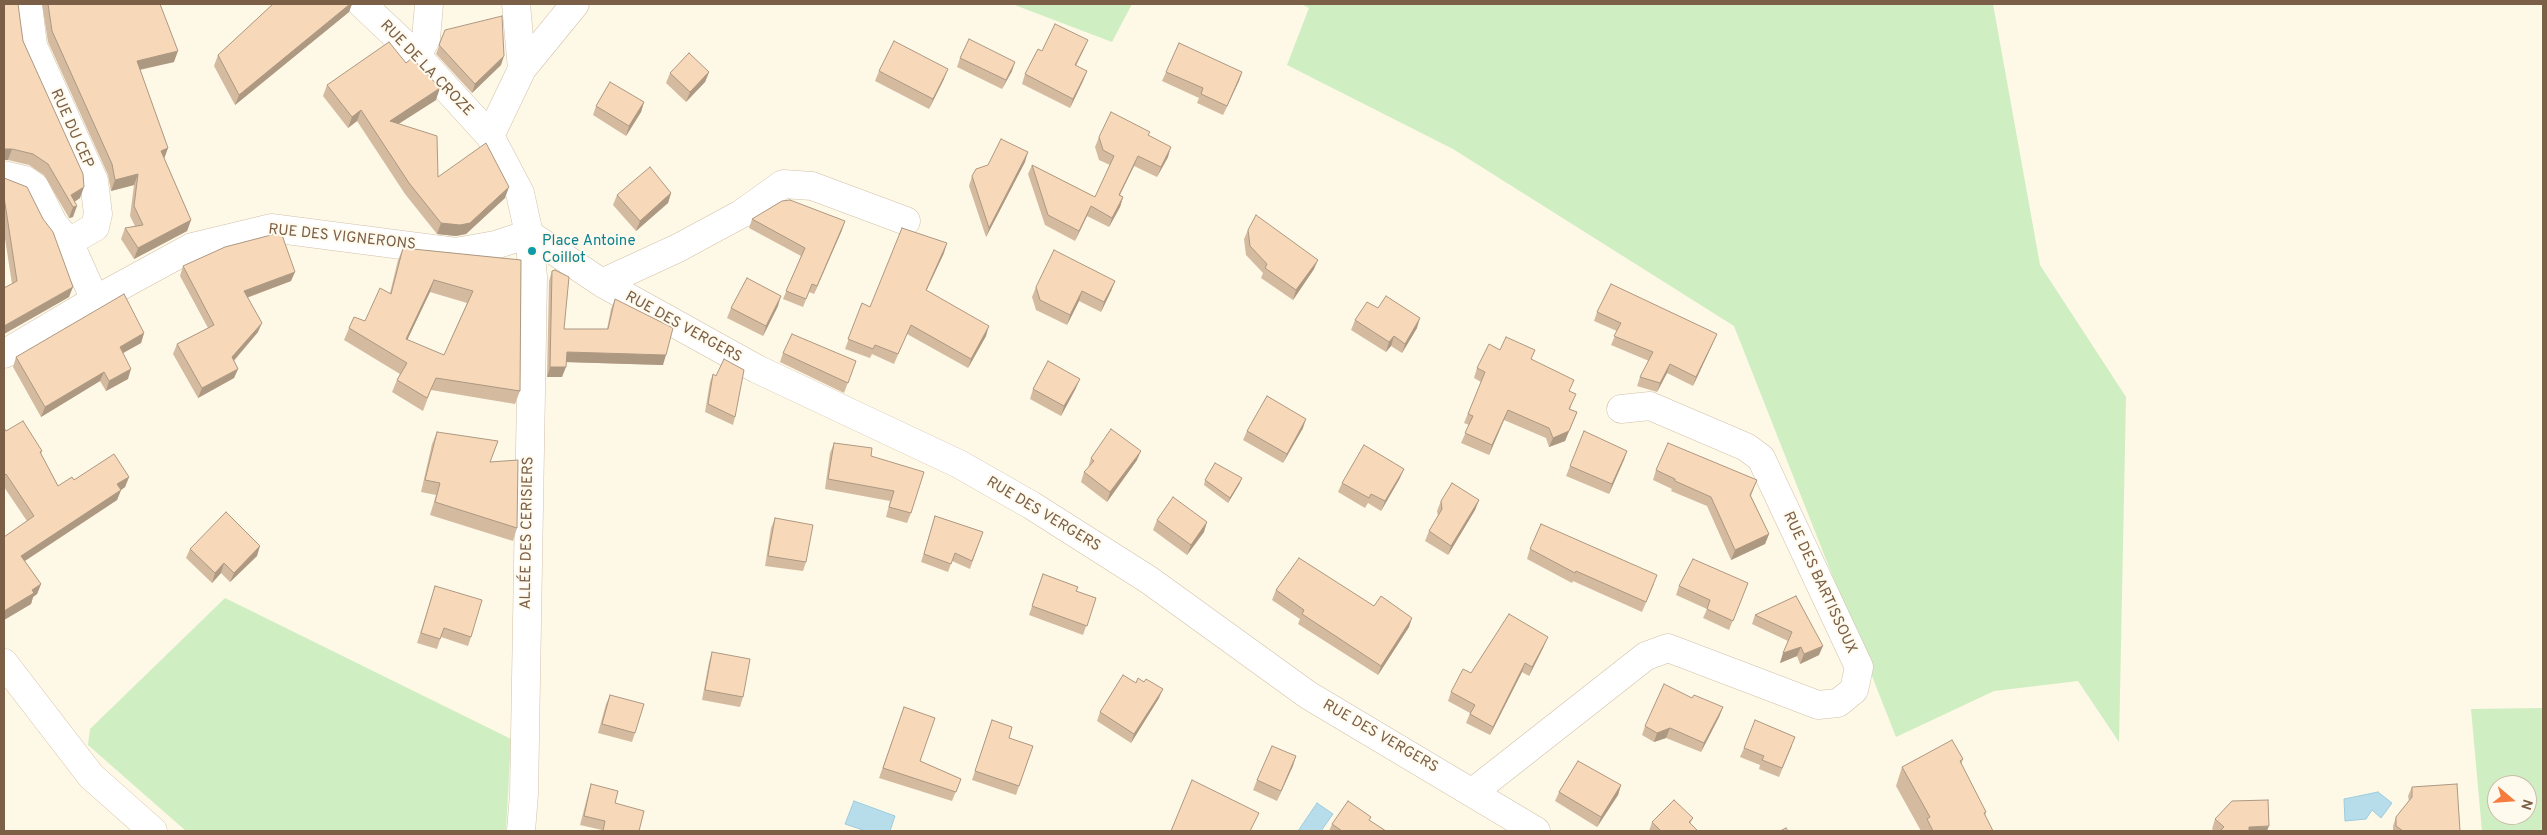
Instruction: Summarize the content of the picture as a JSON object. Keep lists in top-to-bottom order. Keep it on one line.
{"streets":{"street":["RUE DE LA CROZE","RUE DU CEP","RUE DES VIGNERONS","RUE DES VERGERS","ALLÉE DES CERISIERS","RUE DES BARTISSOUX"]},"crossings":[["RUE DE LA CROZE","RUE DES VIGNERONS"],["RUE DE LA CROZE","RUE DES VERGERS"],["RUE DE LA CROZE","ALLÉE DES CERISIERS"],["RUE DES VIGNERONS","RUE DES VERGERS"],["RUE DES VIGNERONS","ALLÉE DES CERISIERS"],["RUE DES VERGERS","ALLÉE DES CERISIERS"],["RUE DES VERGERS","RUE DES BARTISSOUX"]],"places":["Place Antoine Coillot"],"north":"right"}
